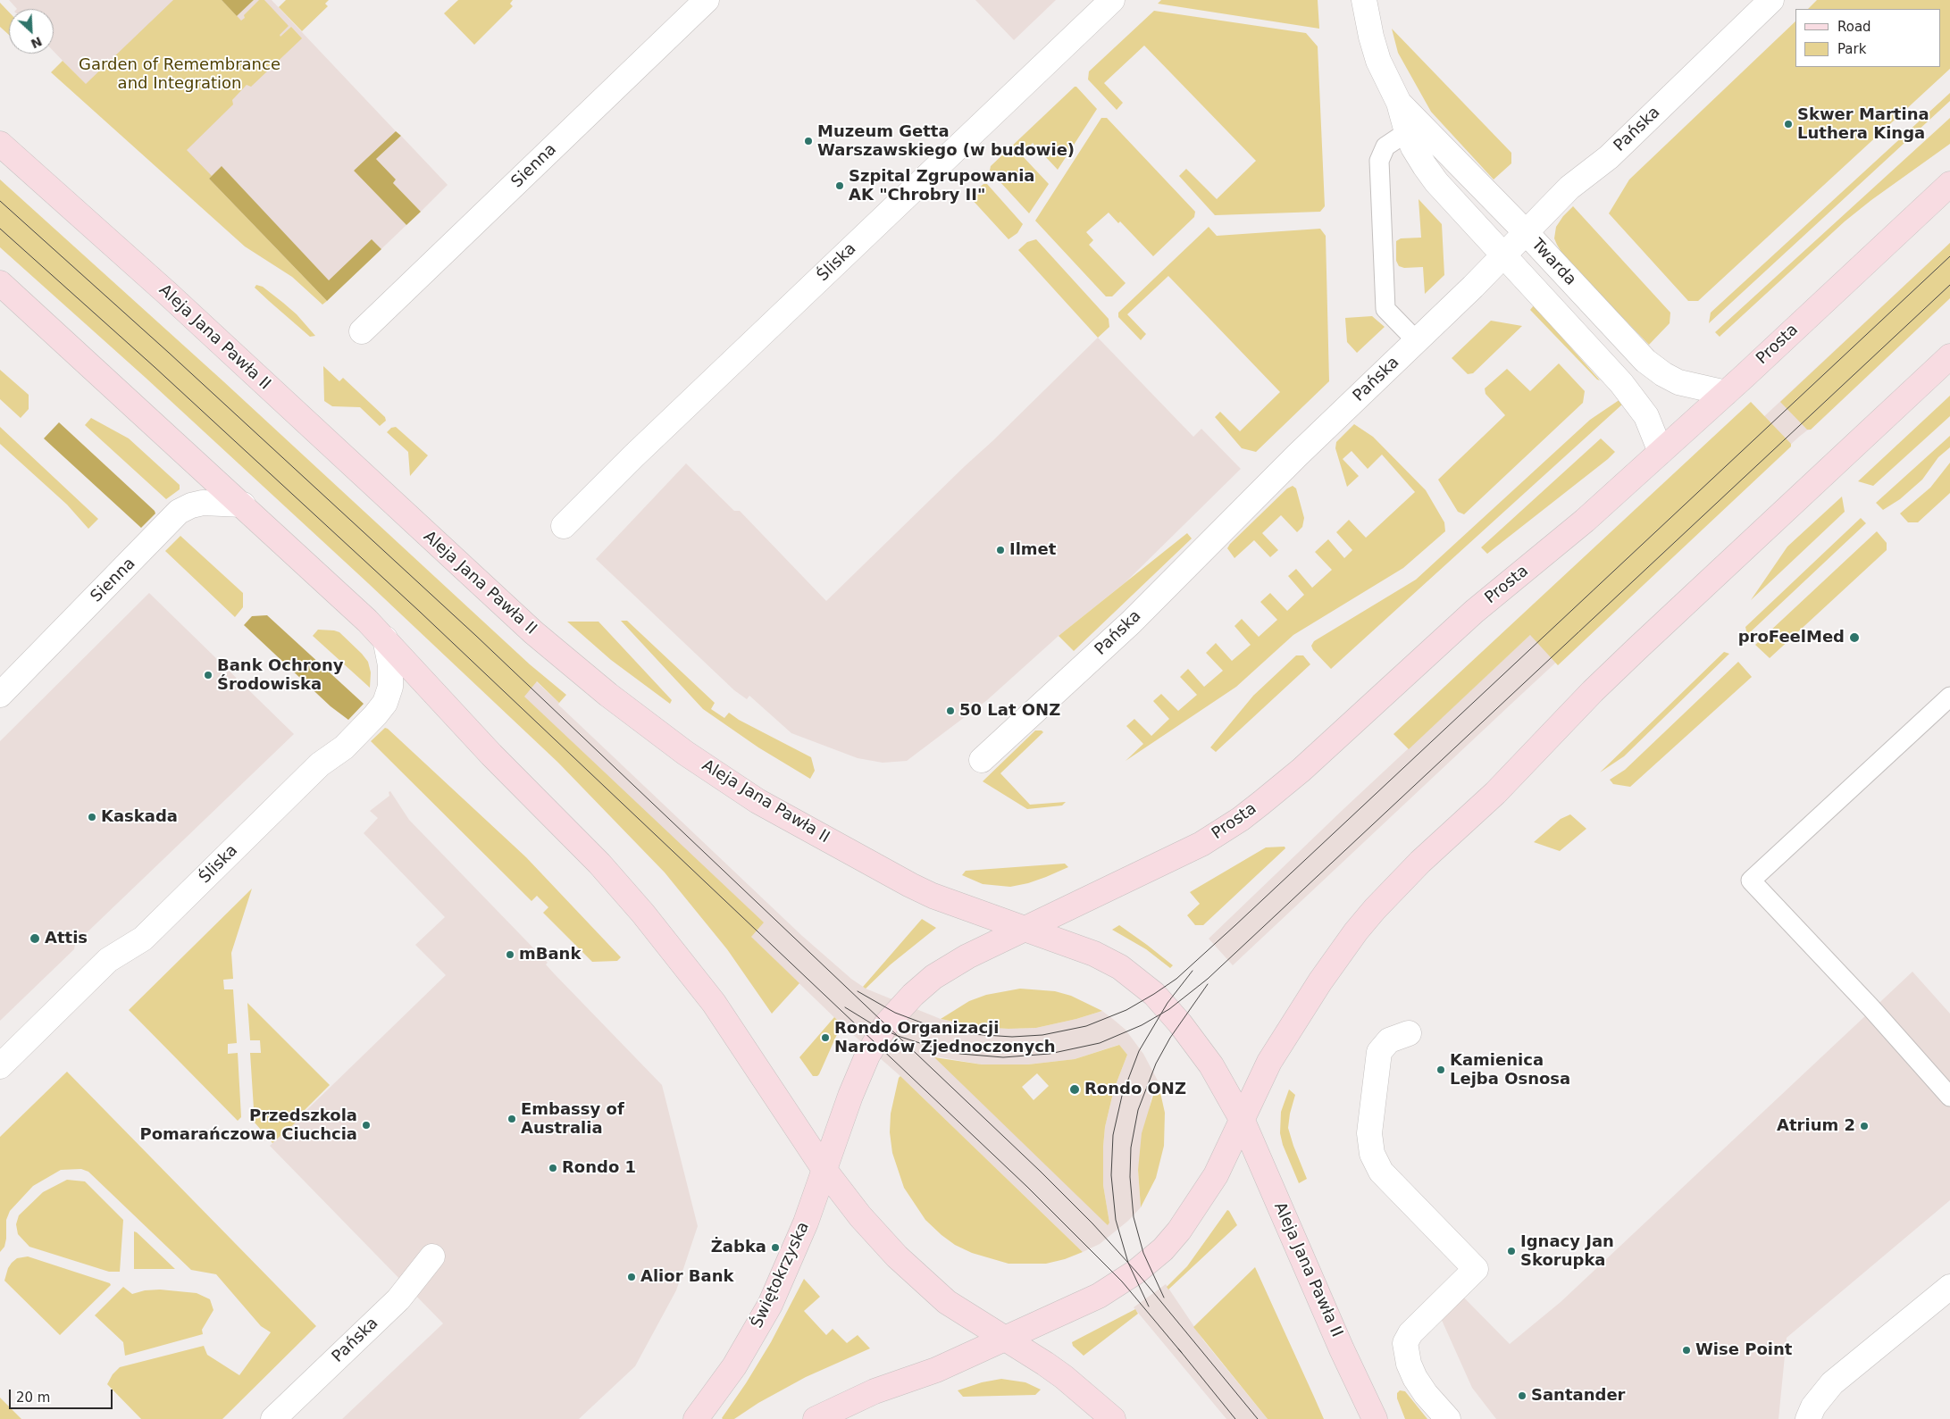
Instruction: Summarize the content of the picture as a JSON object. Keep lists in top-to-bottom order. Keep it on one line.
{"streets":{"main road":["Aleja Jana Pawła II","Prosta","Świętokrzyska"],"street":["Pańska","Sienna","Śliska","Twarda"]},"crossings":[["Pańska","Twarda"],["Twarda","Prosta"],["Aleja Jana Pawła II","Prosta"]],"parks":["Garden of Remembrance and Integration"],"places":["Skwer Martina Luthera Kinga","Muzeum Getta Warszawskiego (w budowie)","Szpital Zgrupowania AK \"Chrobry II\"","Ilmet","proFeelMed","Bank Ochrony Środowiska","50 Lat ONZ","Kaskada","Attis","mBank","Rondo Organizacji Narodów Zjednoczonych","Kamienica Lejba Osnosa","Rondo ONZ","Embassy of Australia","Przedszkola Pomarańczowa Ciuchcia","Atrium 2","Rondo 1","Żabka","Ignacy Jan Skorupka","Alior Bank","Wise Point","Santander"],"legend":["Road","Park"],"scale_bar":"20 m","north":"bottom right"}
